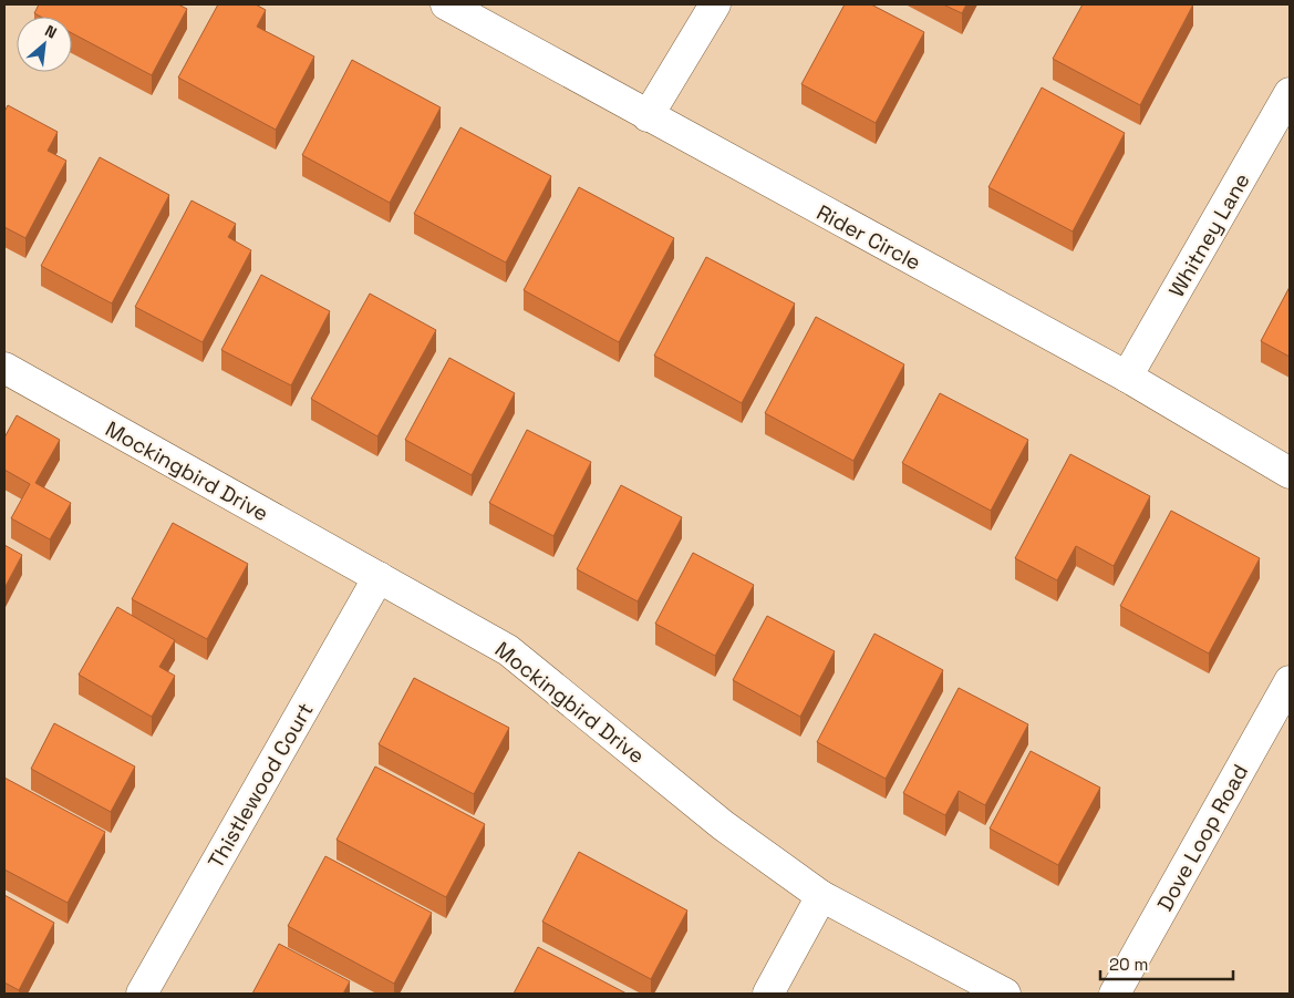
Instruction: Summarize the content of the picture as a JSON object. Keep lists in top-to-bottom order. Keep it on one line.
{"streets":{"street":["Whitney Lane","Rider Circle","Mockingbird Drive","Thistlewood Court","Dove Loop Road"]},"crossings":[["Whitney Lane","Rider Circle"],["Mockingbird Drive","Thistlewood Court"]],"scale_bar":"20 m","north":"top right"}
